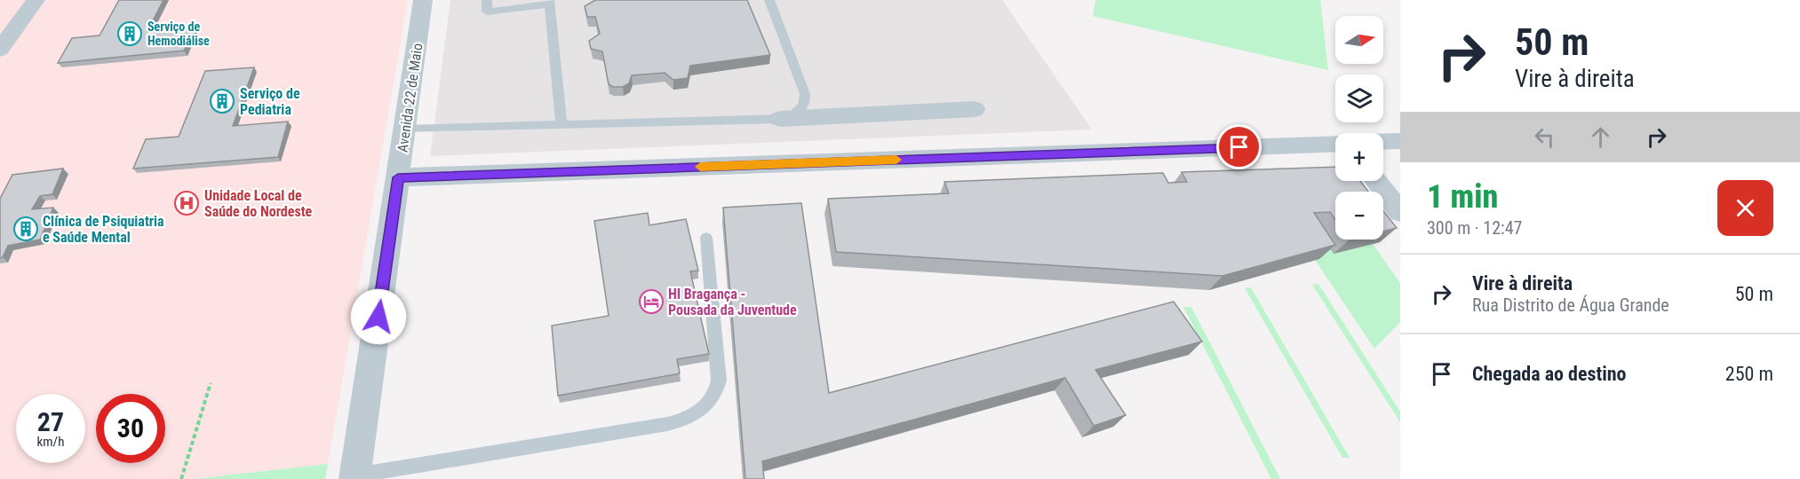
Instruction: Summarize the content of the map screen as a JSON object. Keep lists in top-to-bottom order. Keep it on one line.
{"streets":{"street":["Avenida 22 de Maio"]},"places":{"building":["Serviço de Hemodiálise","Serviço de Pediatria","Clínica de Psiquiatria e Saúde Mental"],"hospital":["Unidade Local de Saúde do Nordeste"],"hotel":["HI Bragança - Pousada da Juventude"]},"north":"right","page":{"turn":["50 m","Vire à direita"],"map_buttons":["+","−"],"heading":["1 min","300 m · 12:47"],"list":[{"name":"Vire à direita","note":"Rua Distrito de Água Grande","value":"50 m"},{"name":"Chegada ao destino","value":"250 m"}],"speed":"27 km/h","limit":"30"}}
